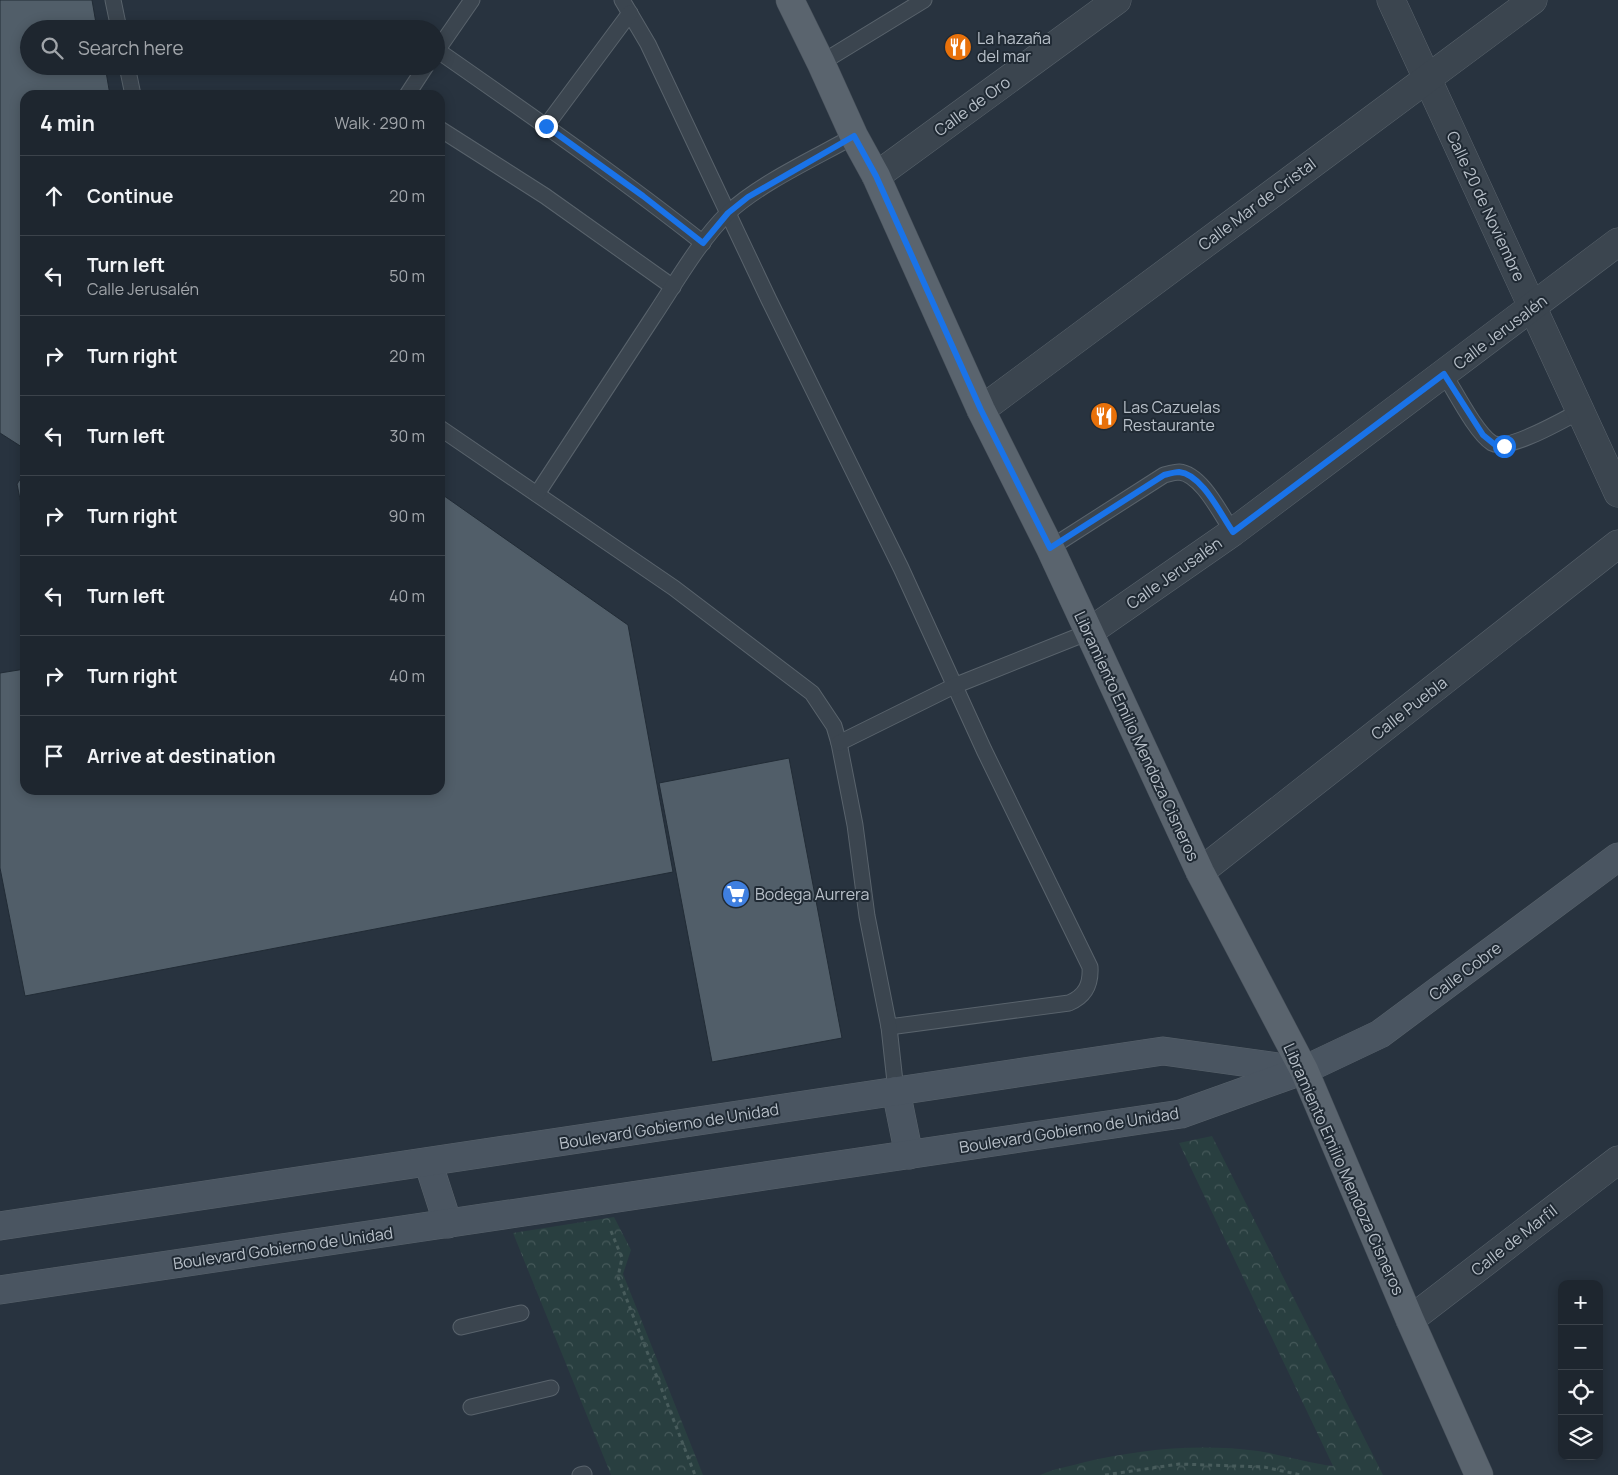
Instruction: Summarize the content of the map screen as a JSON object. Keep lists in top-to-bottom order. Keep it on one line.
{"streets":{"main road":["Libramiento Emilio Mendoza Cisneros"],"street":["Calle de Oro","Calle Mar de Cristal","Calle 20 de Noviembre","Calle Jerusalén","Calle Puebla","Calle Cobre","Boulevard Gobierno de Unidad","Calle de Marfil"]},"crossings":[["Calle de Oro","Libramiento Emilio Mendoza Cisneros"],["Calle Mar de Cristal","Calle 20 de Noviembre"],["Calle Mar de Cristal","Libramiento Emilio Mendoza Cisneros"],["Calle 20 de Noviembre","Calle Jerusalén"],["Calle Jerusalén","Libramiento Emilio Mendoza Cisneros"],["Calle Puebla","Libramiento Emilio Mendoza Cisneros"],["Libramiento Emilio Mendoza Cisneros","Calle Cobre"],["Libramiento Emilio Mendoza Cisneros","Boulevard Gobierno de Unidad"],["Libramiento Emilio Mendoza Cisneros","Calle de Marfil"],["Calle Cobre","Boulevard Gobierno de Unidad"]],"places":{"restaurant":["La hazaña del mar","Las Cazuelas Restaurante"],"supermarket":["Bodega Aurrera"]},"page":{"search":"Search here","heading":["4 min","Walk · 290 m"],"list":[["Continue","20 m"],["Turn left","Calle Jerusalén","50 m"],["Turn right","20 m"],["Turn left","30 m"],["Turn right","90 m"],["Turn left","40 m"],["Turn right","40 m"],"Arrive at destination"],"map_buttons":["+","−"]}}
